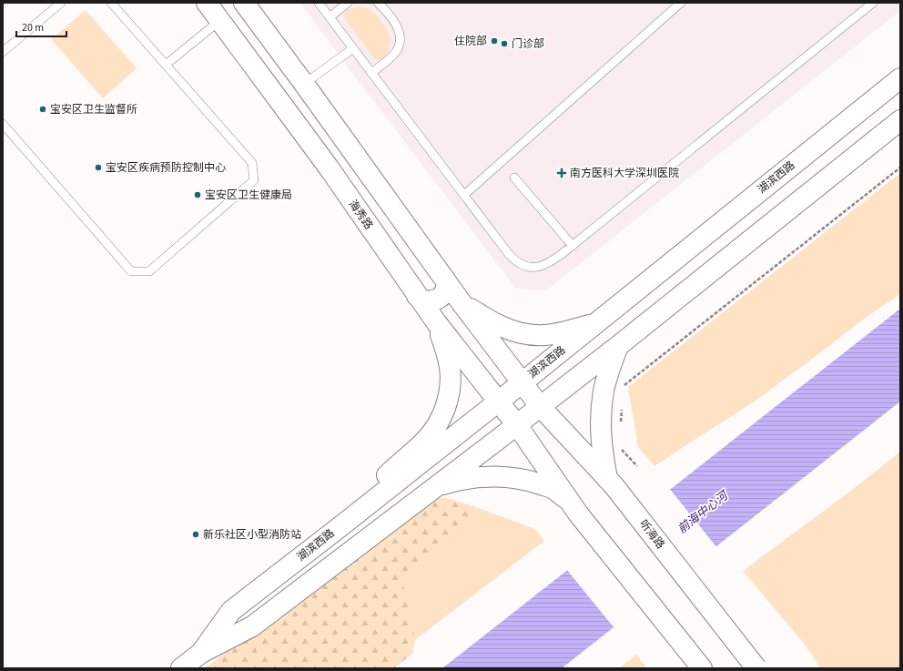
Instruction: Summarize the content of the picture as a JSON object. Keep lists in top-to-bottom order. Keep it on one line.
{"streets":{"main road":["湖滨西路","海秀路","听海路"]},"crossings":[["湖滨西路","海秀路"],["湖滨西路","听海路"]],"water":["前海中心河"],"places":{"other":["住院部","门诊部","宝安区卫生监督所","宝安区疾病预防控制中心","宝安区卫生健康局","新乐社区小型消防站"],"health":["南方医科大学深圳医院"]},"scale_bar":"20 m"}
